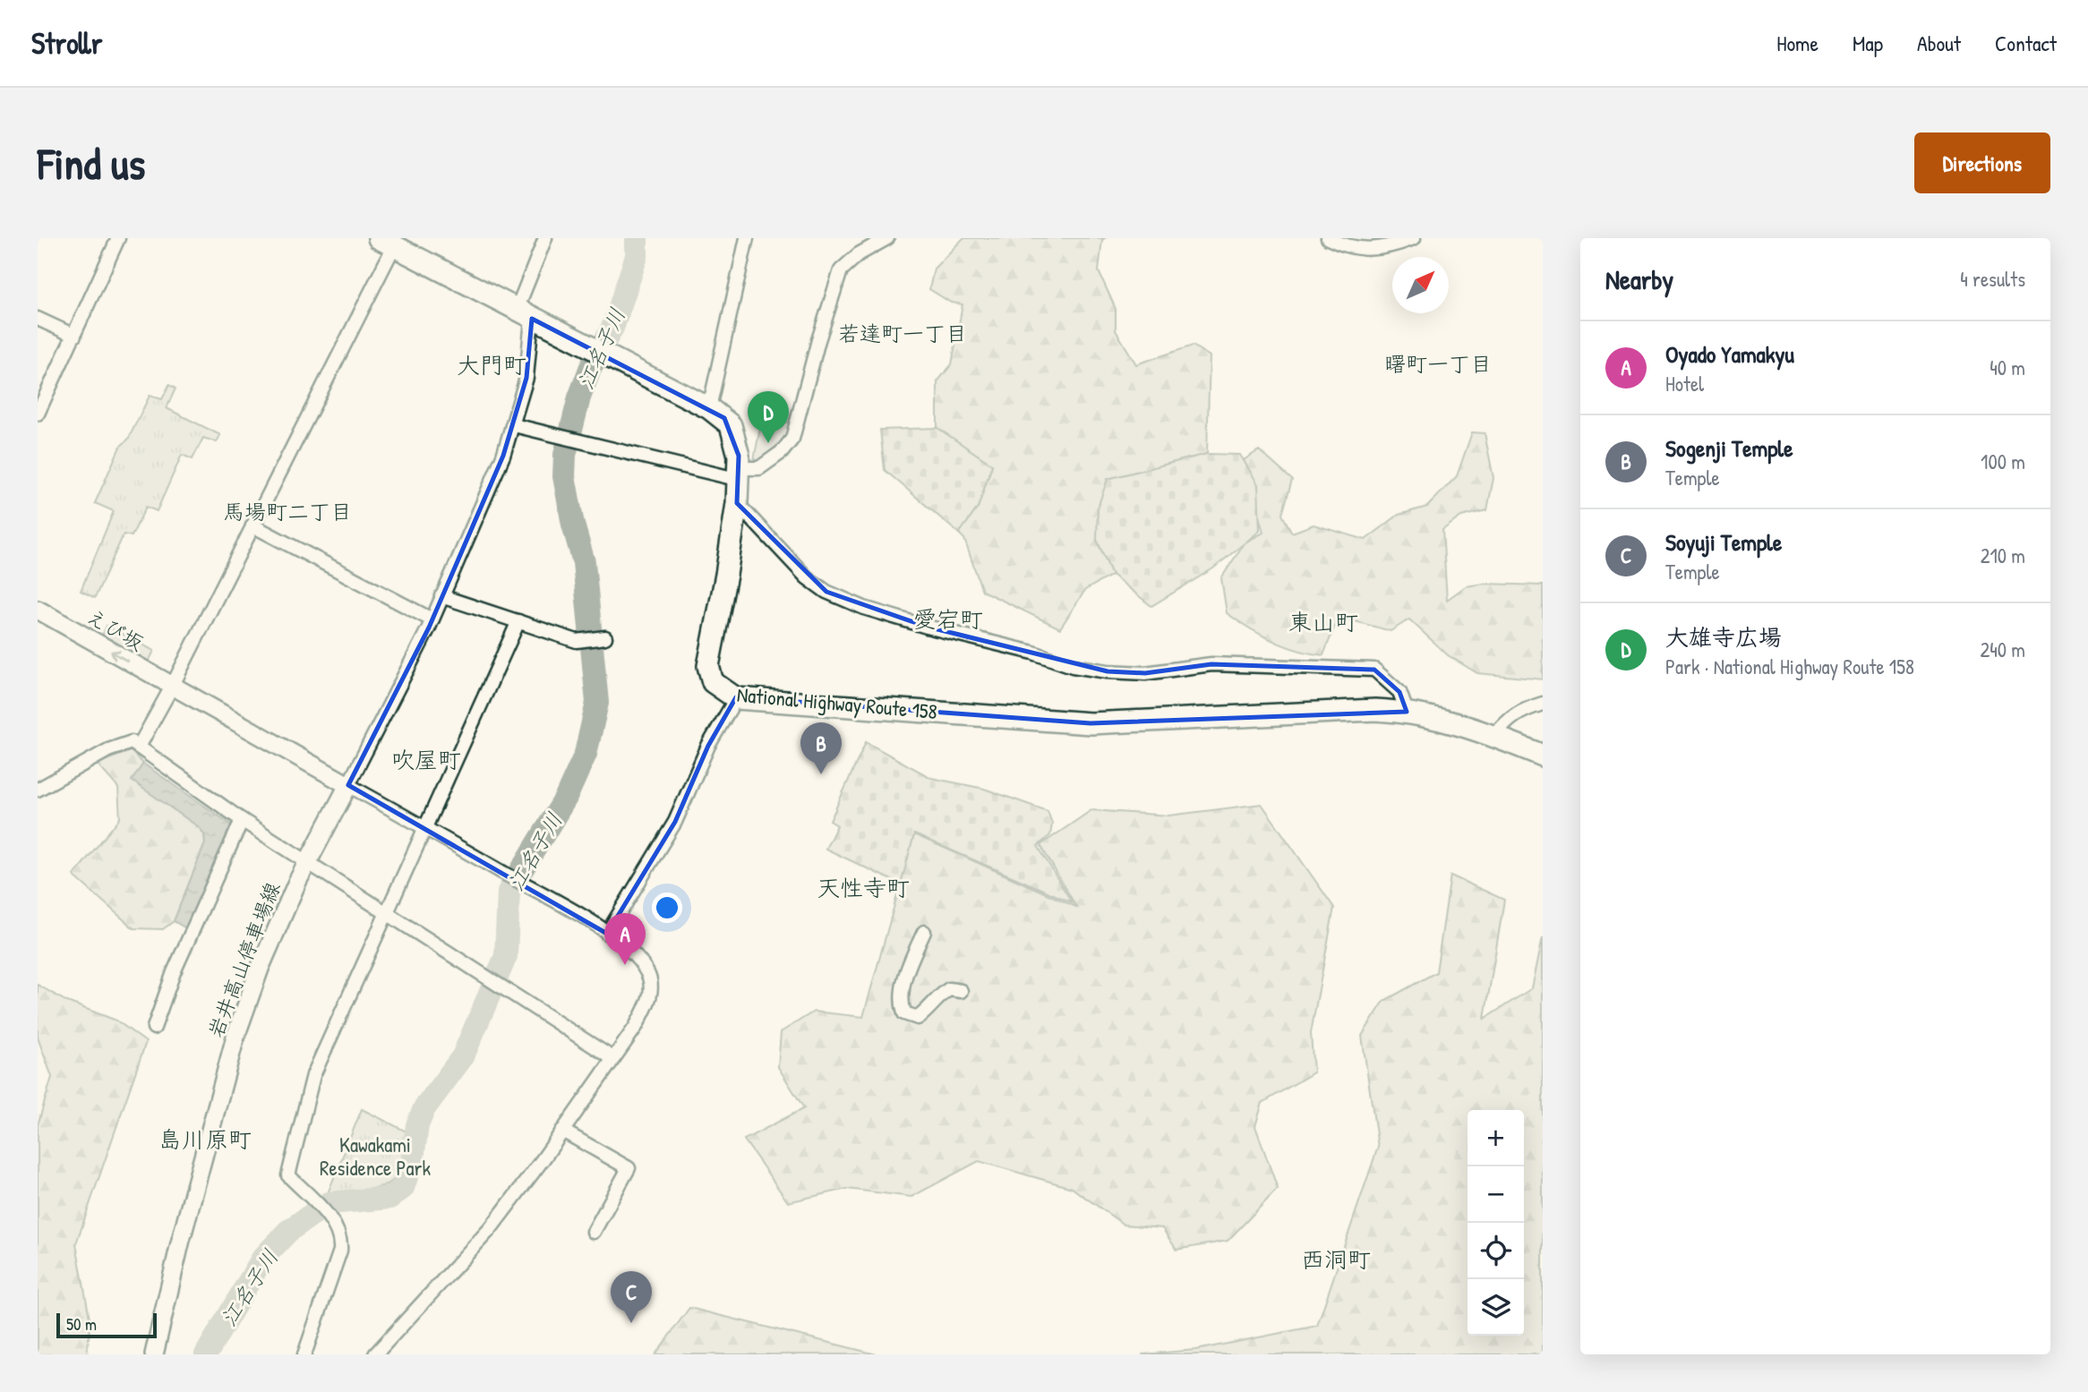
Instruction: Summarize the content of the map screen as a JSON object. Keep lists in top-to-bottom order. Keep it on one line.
{"streets":{"highway":["National Highway Route 158"],"main road":["えび坂","岩井高山停車場線"]},"one_way":["えび坂"],"districts":["若達町一丁目","曙町一丁目","大門町","馬場町二丁目","愛宕町","東山町","吹屋町","天性寺町","島川原町","西洞町"],"water":["江名子川"],"parks":["Kawakami Residence Park"],"scale_bar":"50 m","north":"top right","page":{"header":"Strollr","nav":["Home","Map","About","Contact"],"buttons":"Directions","title":"Find us","heading":["Nearby","4 results"],"list":[{"mark":"A","name":"Oyado Yamakyu","note":"Hotel","value":"40 m"},{"mark":"B","name":"Sogenji Temple","note":"Temple","value":"100 m"},{"mark":"C","name":"Soyuji Temple","note":"Temple","value":"210 m"},{"mark":"D","name":"大雄寺広場","note":"Park · National Highway Route 158","value":"240 m"}],"pins":["D","B","A","C"],"map_buttons":["+","−"],"scale":"50 m"}}
